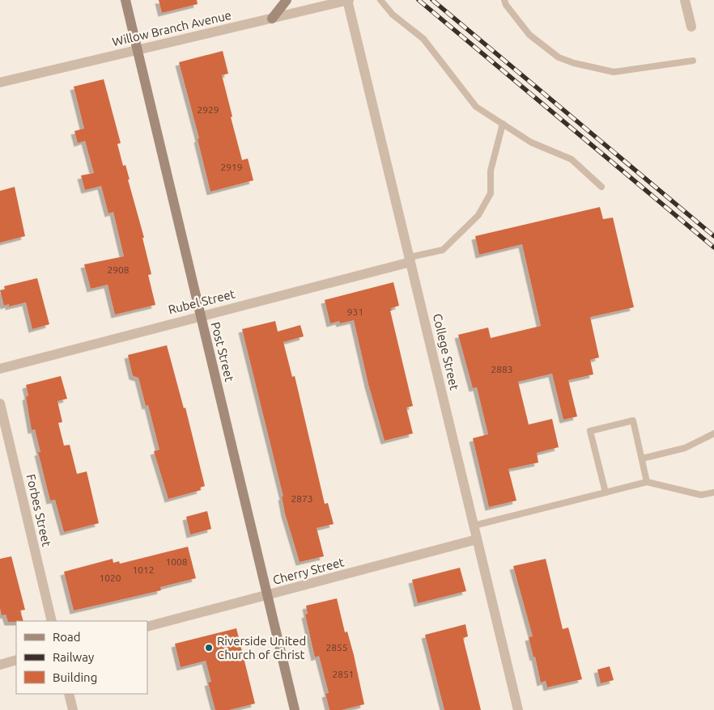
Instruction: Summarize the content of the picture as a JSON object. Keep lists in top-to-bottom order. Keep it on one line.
{"streets":{"street":["Willow Branch Avenue","Rubel Street","Post Street","College Street","Forbes Street","Cherry Street"]},"crossings":[["Willow Branch Avenue","Post Street"],["Willow Branch Avenue","College Street"],["Rubel Street","Post Street"],["Rubel Street","College Street"],["Post Street","Cherry Street"],["College Street","Cherry Street"]],"places":["Riverside United Church of Christ"],"house_numbers":["2929","2919","2908","931","2883","2873","1008","1012","1020","2855","2851"],"legend":["Road","Railway","Building"]}
